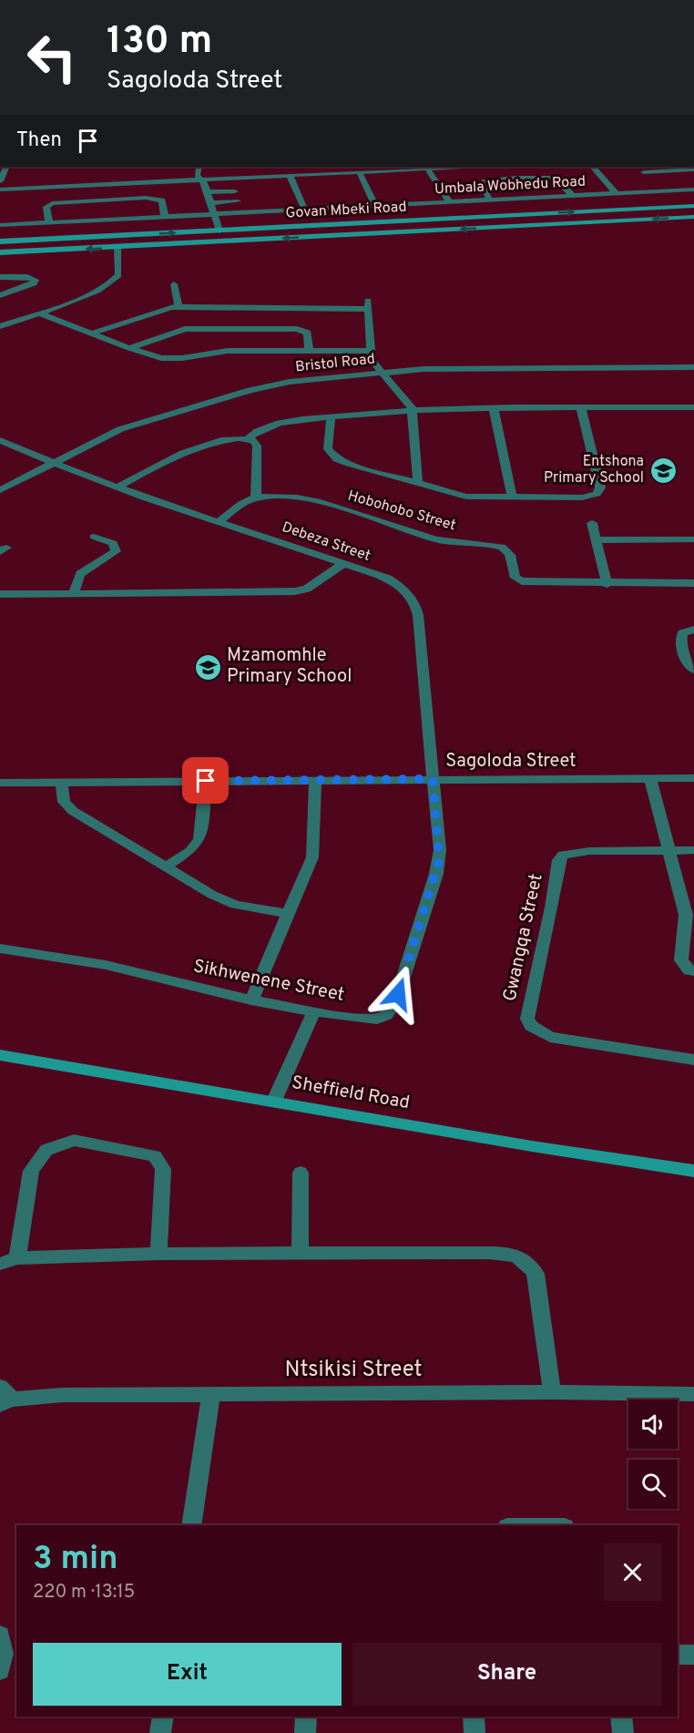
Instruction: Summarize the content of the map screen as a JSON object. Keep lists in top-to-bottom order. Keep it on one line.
{"streets":{"main road":["Govan Mbeki Road","Sheffield Road"],"street":["Umbala Wobhedu Road","Bristol Road","Hobohobo Street","Debeza Street","Sagoloda Street","Gwangqa Street","Sikhwenene Street","Ntsikisi Street"]},"crossings":[["Bristol Road","Debeza Street"],["Hobohobo Street","Debeza Street"],["Debeza Street","Sagoloda Street"],["Debeza Street","Sikhwenene Street"],["Sagoloda Street","Sikhwenene Street"]],"places":{"school or university":["Entshona Primary School","Mzamomhle Primary School"]},"page":{"turn":["130 m","Sagoloda Street"],"then":"Then","heading":["3 min","220 m · 13:15"],"buttons":["Exit","Share"]}}
